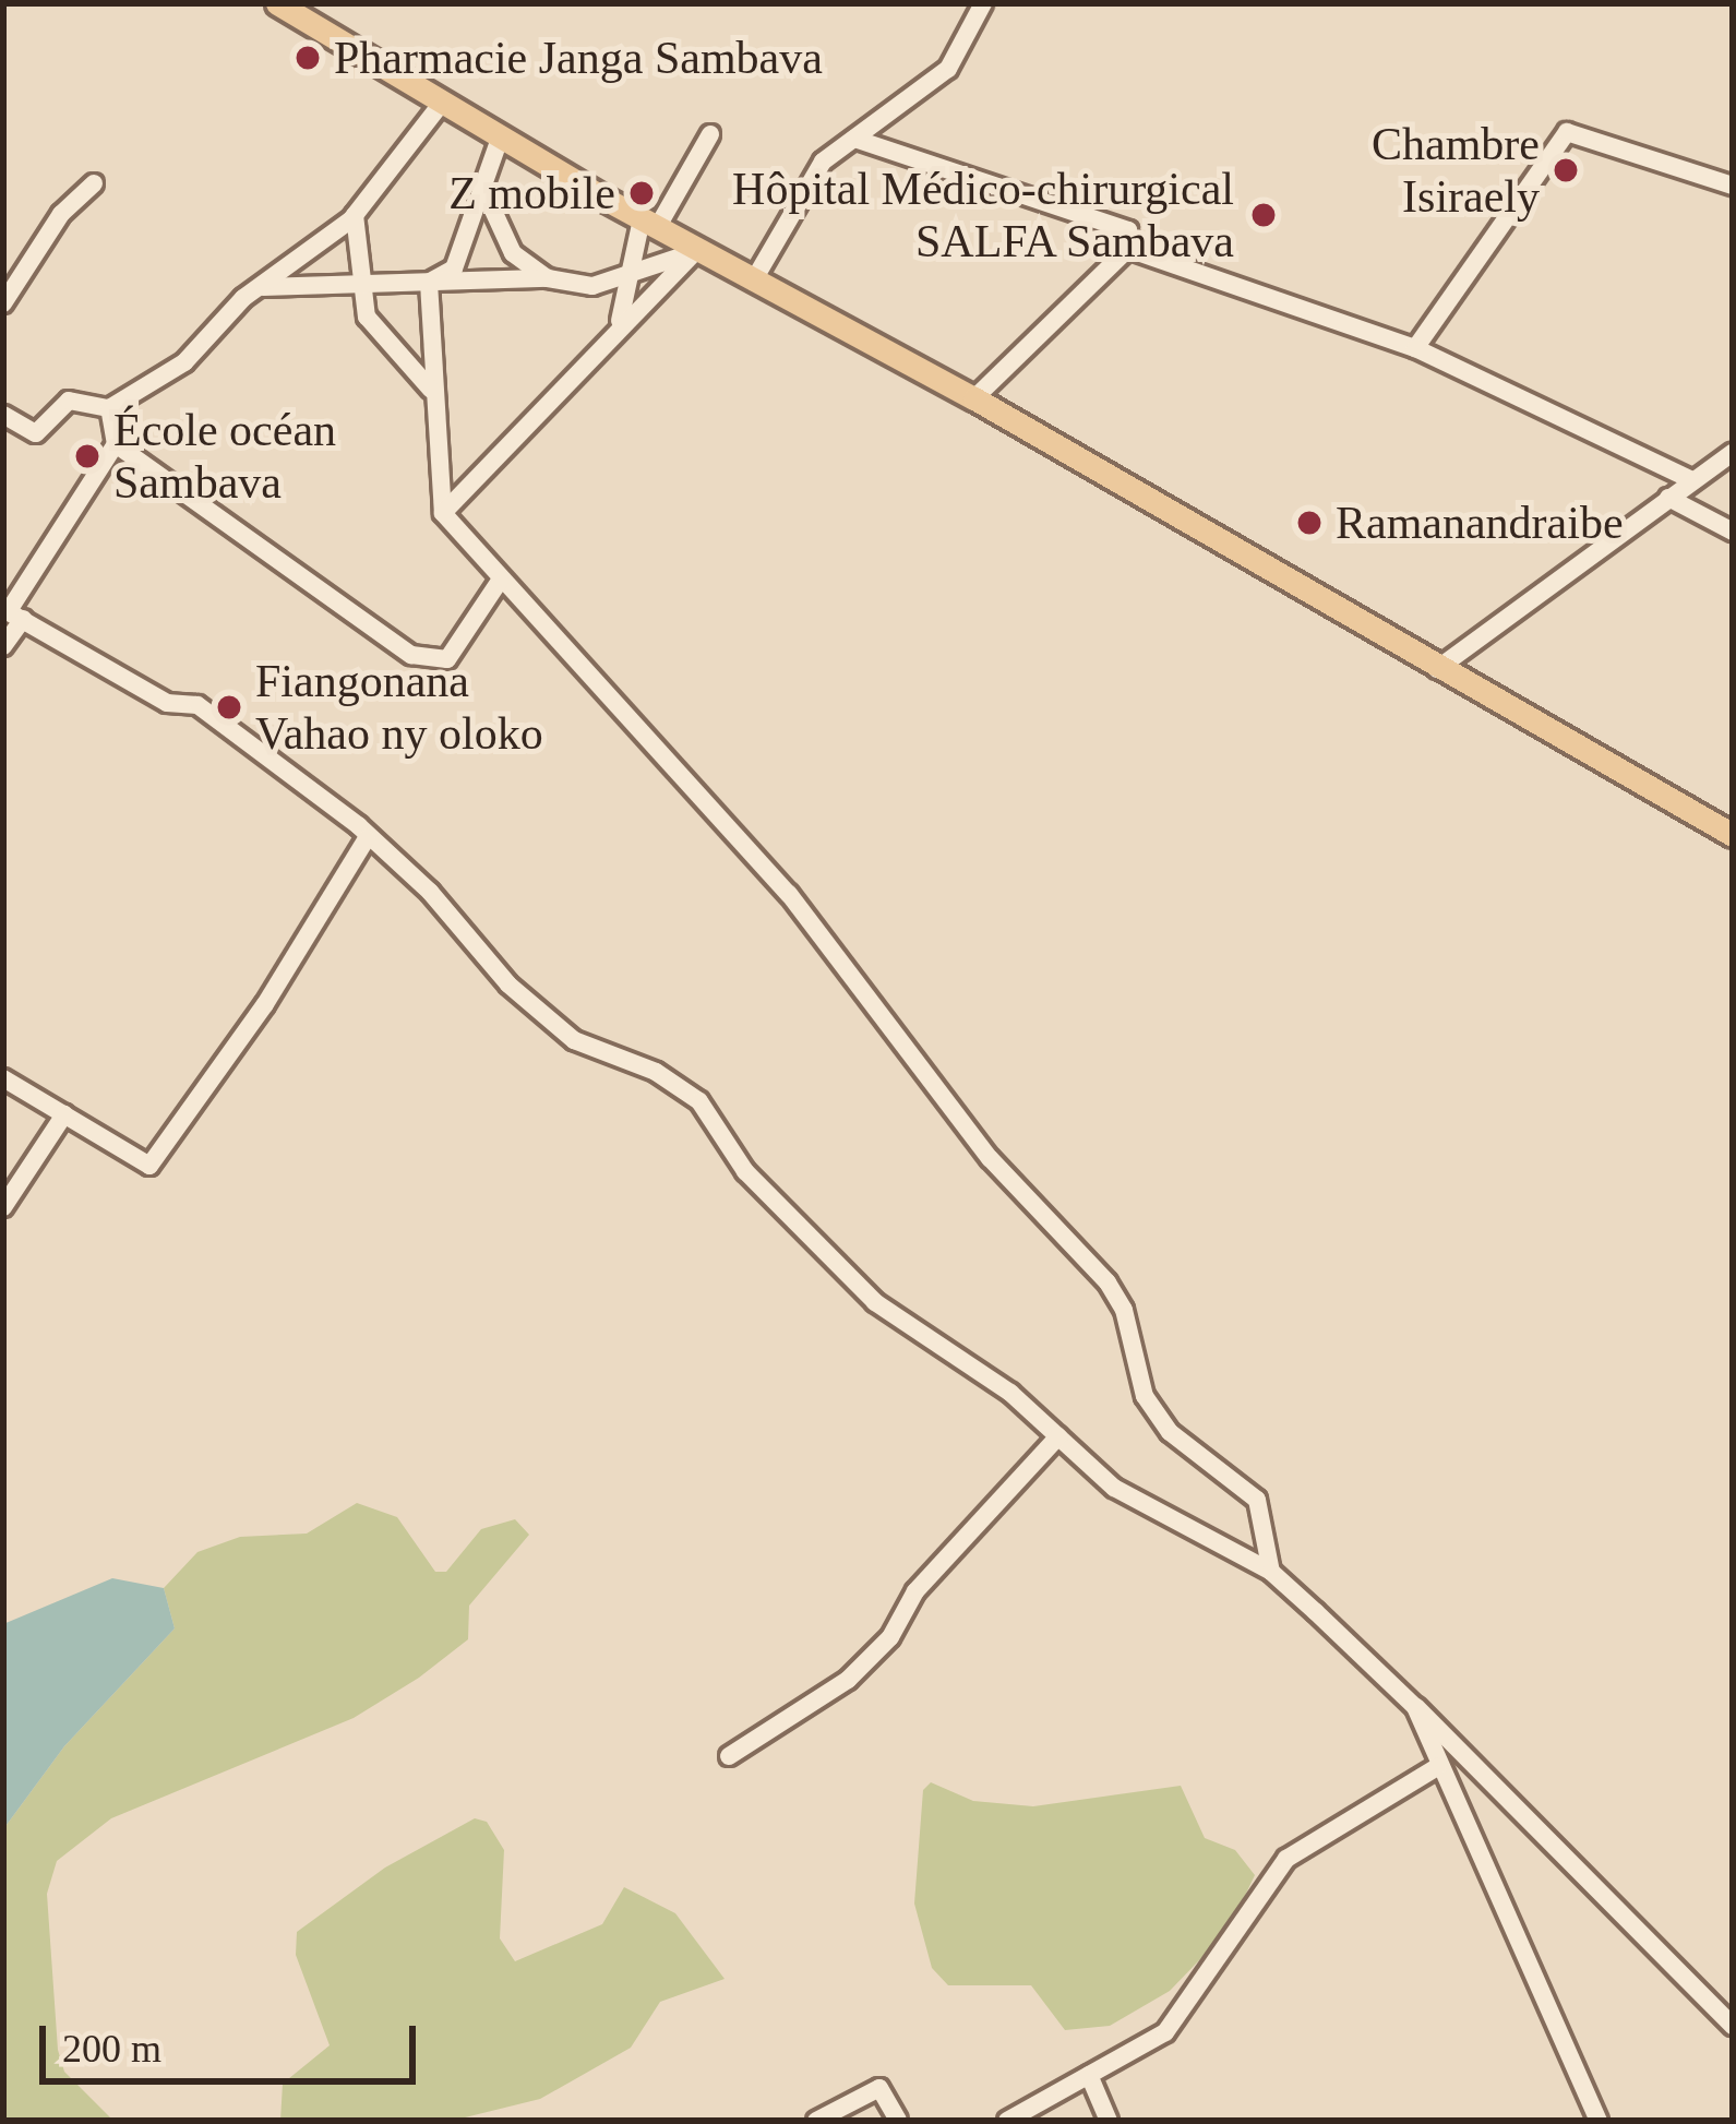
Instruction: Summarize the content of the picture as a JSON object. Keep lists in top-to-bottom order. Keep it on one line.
{"places":["Pharmacie Janga Sambava","Chambre Isiraely","Z mobile","Hôpital Médico-chirurgical SALFA Sambava","École océan Sambava","Ramanandraibe","Fiangonana Vahao ny oloko"],"scale_bar":"200 m"}
